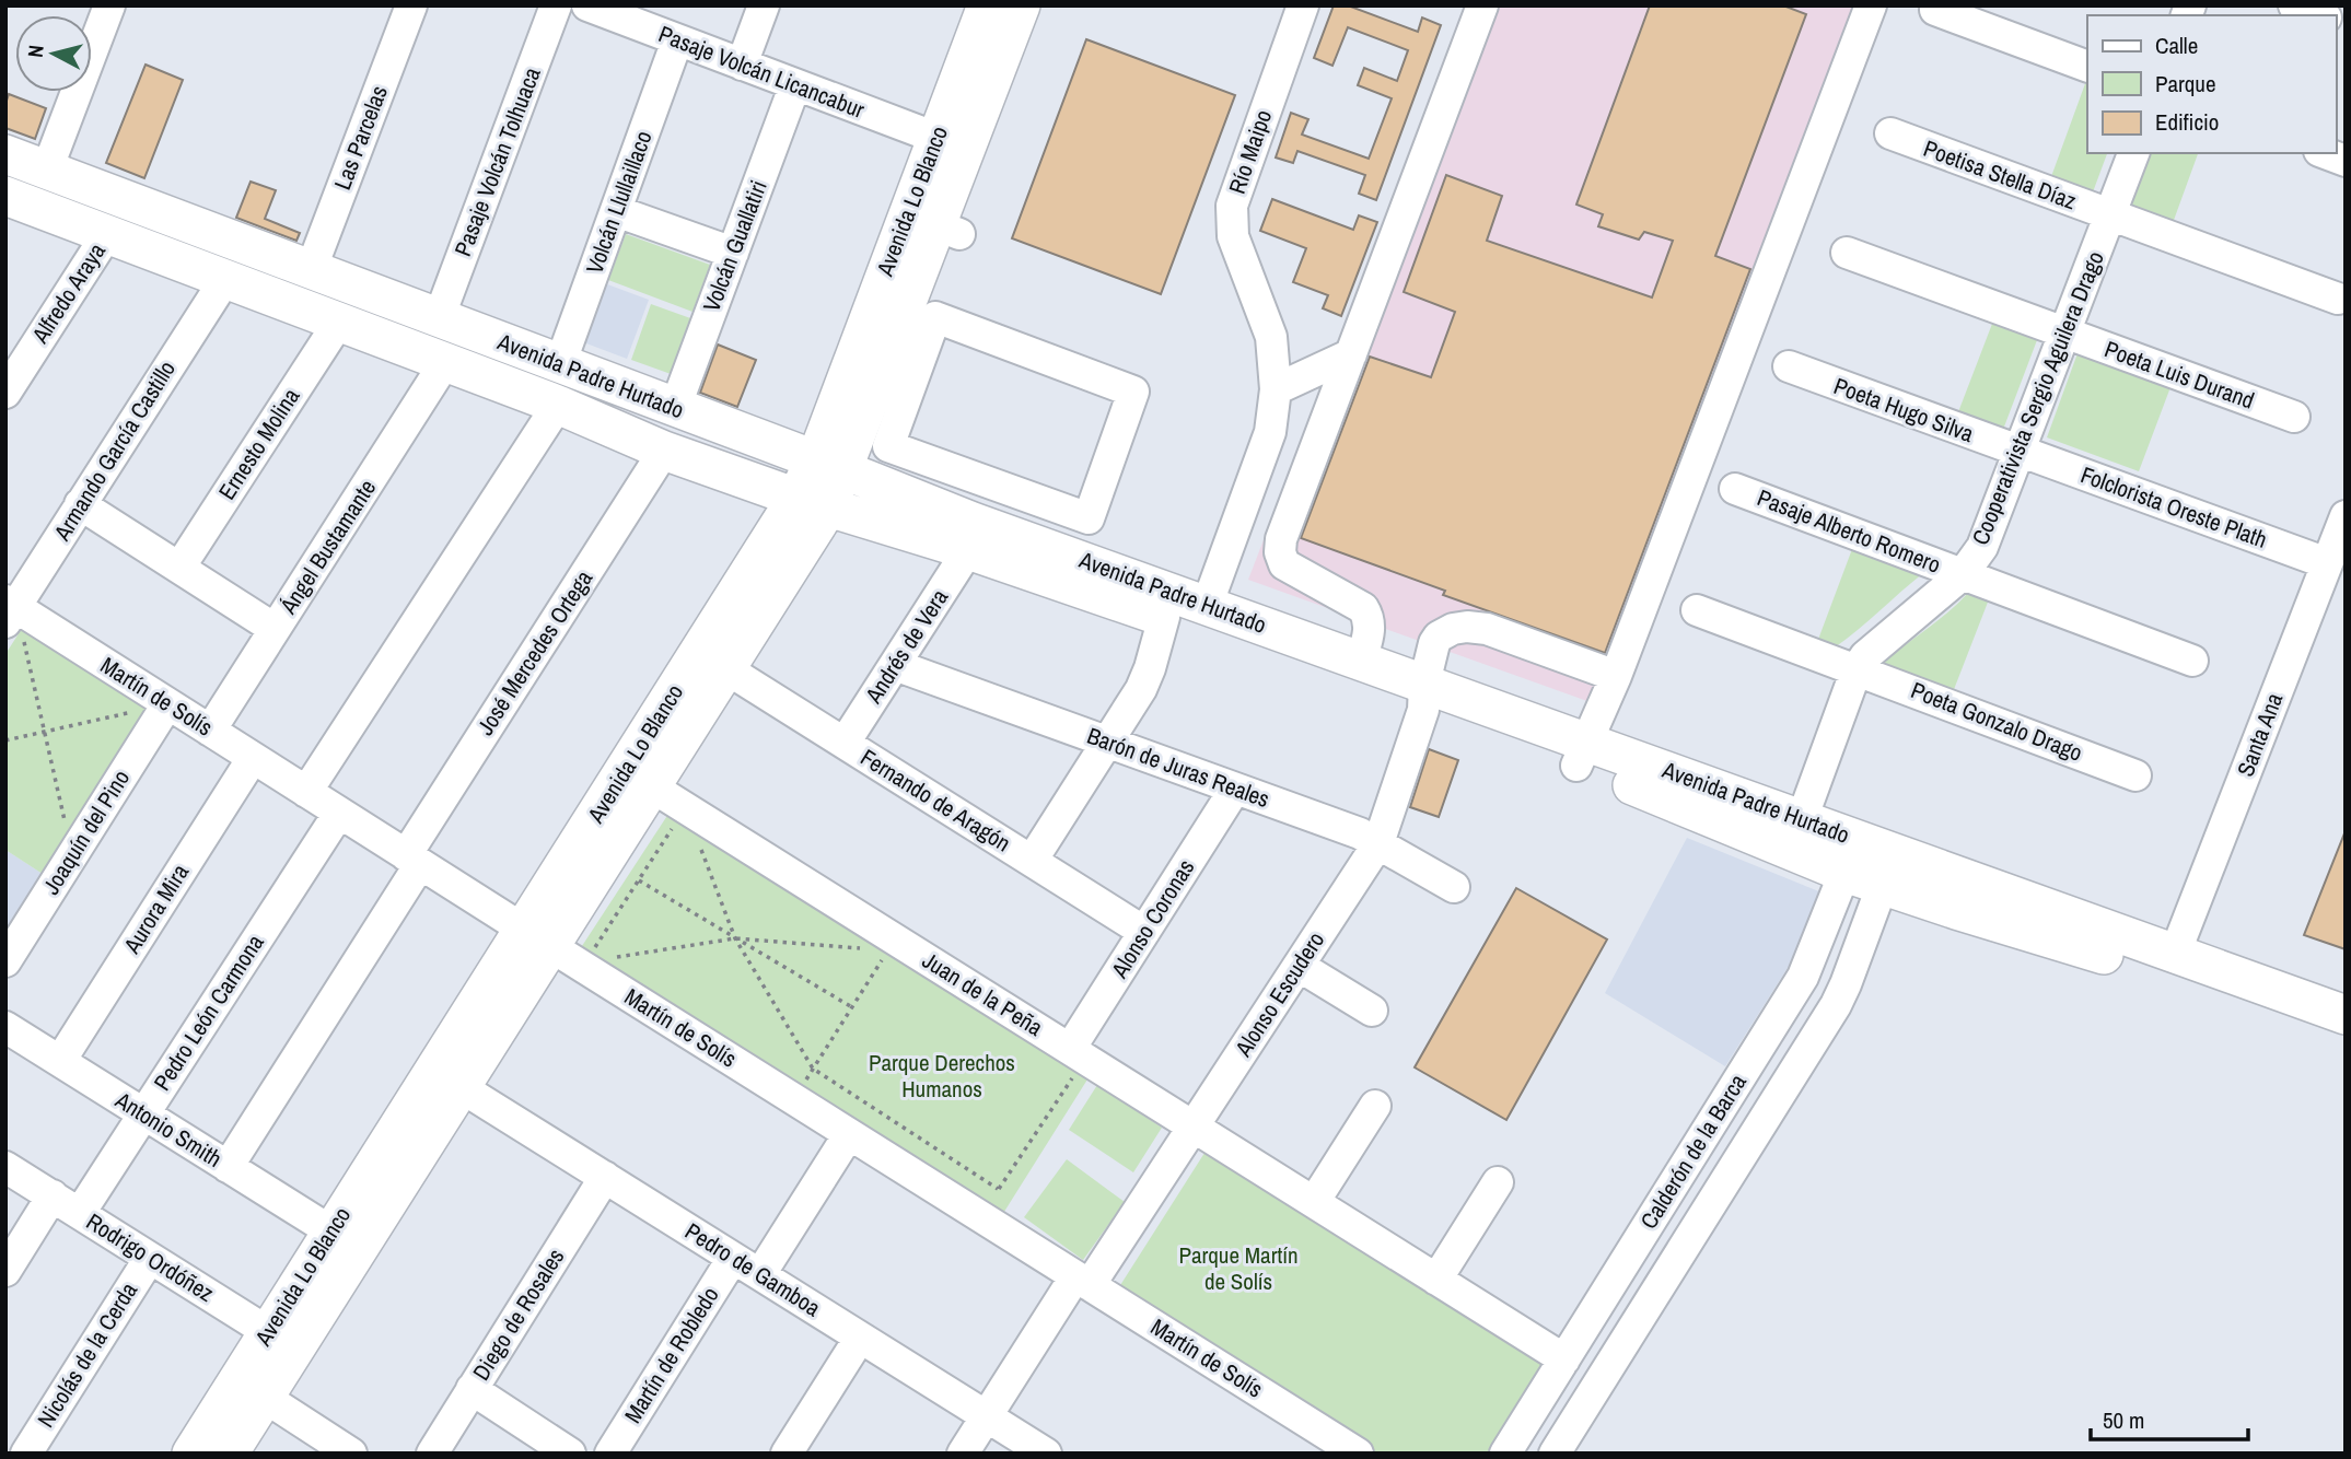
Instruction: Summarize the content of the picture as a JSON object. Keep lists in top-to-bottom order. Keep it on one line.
{"streets":{"main road":["Avenida Lo Blanco","Avenida Padre Hurtado"],"street":["Pasaje Volcán Licancabur","Las Parcelas","Río Maipo","Pasaje Volcán Tolhuaca","Poetisa Stella Díaz","Volcán Llullaillaco","Volcán Guallatiri","Alfredo Araya","Poeta Luis Durand","Cooperativista Sergio Aguilera Drago","Poeta Hugo Silva","Ernesto Molina","Armando García Castillo","Folclorista Oreste Plath","Pasaje Alberto Romero","Ángel Bustamante","Andrés de Vera","José Mercedes Ortega","Martín de Solís","Poeta Gonzalo Drago","Santa Ana","Barón de Juras Reales","Fernando de Aragón","Joaquín del Pino","Aurora Mira","Alonso Coronas","Juan de la Peña","Alonso Escudero","Pedro León Carmona","Antonio Smith","Calderón de la Barca","Rodrigo Ordóñez","Pedro de Gamboa","Diego de Rosales","Nicolás de la Cerda","Martín de Robledo"]},"crossings":[["Pasaje Volcán Licancabur","Avenida Lo Blanco"],["Pasaje Volcán Licancabur","Volcán Llullaillaco"],["Pasaje Volcán Licancabur","Volcán Guallatiri"],["Las Parcelas","Avenida Padre Hurtado"],["Río Maipo","Avenida Padre Hurtado"],["Río Maipo","Barón de Juras Reales"],["Río Maipo","Fernando de Aragón"],["Pasaje Volcán Tolhuaca","Avenida Padre Hurtado"],["Poetisa Stella Díaz","Cooperativista Sergio Aguilera Drago"],["Avenida Lo Blanco","Avenida Padre Hurtado"],["Avenida Lo Blanco","Martín de Solís"],["Avenida Lo Blanco","Fernando de Aragón"],["Avenida Lo Blanco","Juan de la Peña"],["Avenida Lo Blanco","Antonio Smith"],["Avenida Lo Blanco","Rodrigo Ordóñez"],["Avenida Lo Blanco","Pedro de Gamboa"],["Volcán Llullaillaco","Avenida Padre Hurtado"],["Volcán Guallatiri","Avenida Padre Hurtado"],["Alfredo Araya","Avenida Padre Hurtado"],["Poeta Luis Durand","Cooperativista Sergio Aguilera Drago"],["Avenida Padre Hurtado","Cooperativista Sergio Aguilera Drago"],["Avenida Padre Hurtado","Ernesto Molina"],["Avenida Padre Hurtado","Armando García Castillo"],["Avenida Padre Hurtado","Ángel Bustamante"],["Avenida Padre Hurtado","Andrés de Vera"],["Avenida Padre Hurtado","José Mercedes Ortega"],["Avenida Padre Hurtado","Santa Ana"],["Avenida Padre Hurtado","Alonso Escudero"],["Avenida Padre Hurtado","Calderón de la Barca"],["Cooperativista Sergio Aguilera Drago","Poeta Hugo Silva"],["Cooperativista Sergio Aguilera Drago","Folclorista Oreste Plath"],["Cooperativista Sergio Aguilera Drago","Pasaje Alberto Romero"],["Cooperativista Sergio Aguilera Drago","Poeta Gonzalo Drago"],["Poeta Hugo Silva","Folclorista Oreste Plath"],["Armando García Castillo","Martín de Solís"],["Folclorista Oreste Plath","Santa Ana"],["Ángel Bustamante","Martín de Solís"],["Andrés de Vera","Barón de Juras Reales"],["Andrés de Vera","Fernando de Aragón"],["José Mercedes Ortega","Martín de Solís"],["José Mercedes Ortega","Antonio Smith"],["Martín de Solís","Joaquín del Pino"],["Martín de Solís","Aurora Mira"],["Martín de Solís","Alonso Escudero"],["Martín de Solís","Pedro León Carmona"],["Barón de Juras Reales","Alonso Coronas"],["Barón de Juras Reales","Alonso Escudero"],["Fernando de Aragón","Alonso Coronas"],["Aurora Mira","Antonio Smith"],["Alonso Coronas","Juan de la Peña"],["Juan de la Peña","Alonso Escudero"],["Juan de la Peña","Calderón de la Barca"],["Alonso Escudero","Pedro de Gamboa"],["Pedro León Carmona","Antonio Smith"],["Pedro León Carmona","Rodrigo Ordóñez"],["Rodrigo Ordóñez","Nicolás de la Cerda"],["Pedro de Gamboa","Diego de Rosales"],["Pedro de Gamboa","Martín de Robledo"]],"parks":["Parque Derechos Humanos","Parque Martín de Solís"],"legend":["Calle","Parque","Edificio"],"scale_bar":"50 m","north":"left"}
